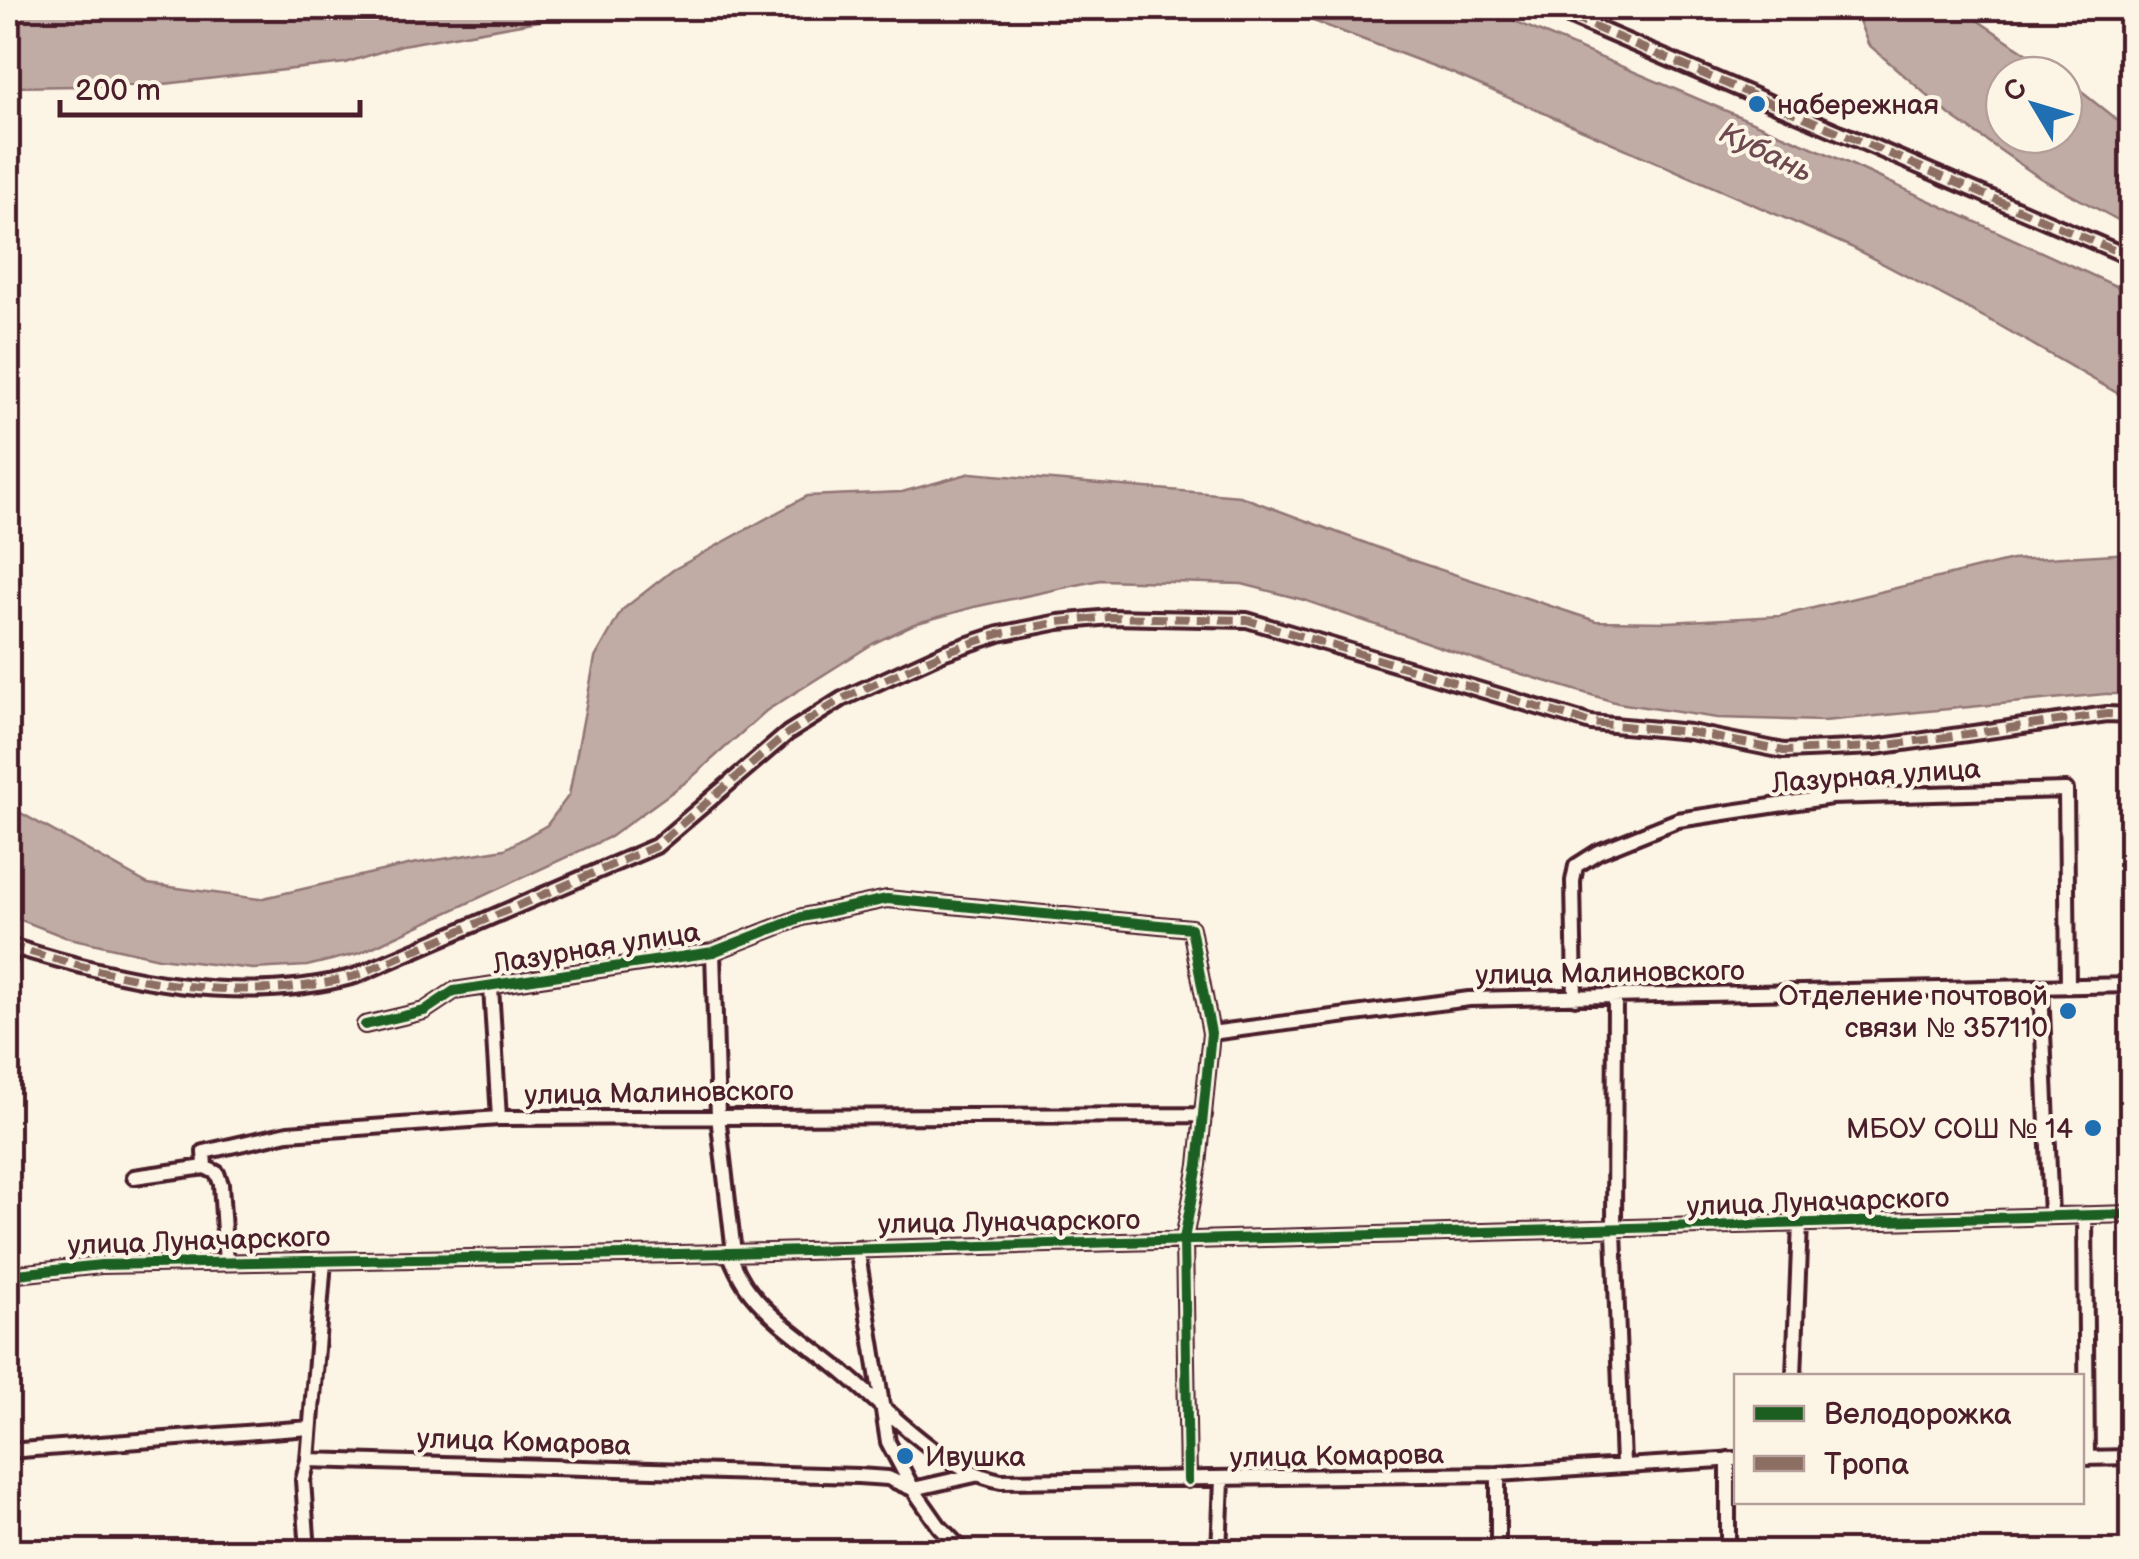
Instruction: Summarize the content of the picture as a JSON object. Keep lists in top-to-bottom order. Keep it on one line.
{"streets":{"street":["Лазурная улица","улица Малиновского","улица Луначарского","улица Комарова"]},"crossings":[["Лазурная улица","улица Малиновского"],["улица Луначарского","улица Комарова"]],"water":["Кубань"],"places":["набережная","Отделение почтовой связи № 357110","МБОУ СОШ № 14","Ивушка"],"legend":["Велодорожка","Тропа"],"scale_bar":"200 m","north":"top left"}
